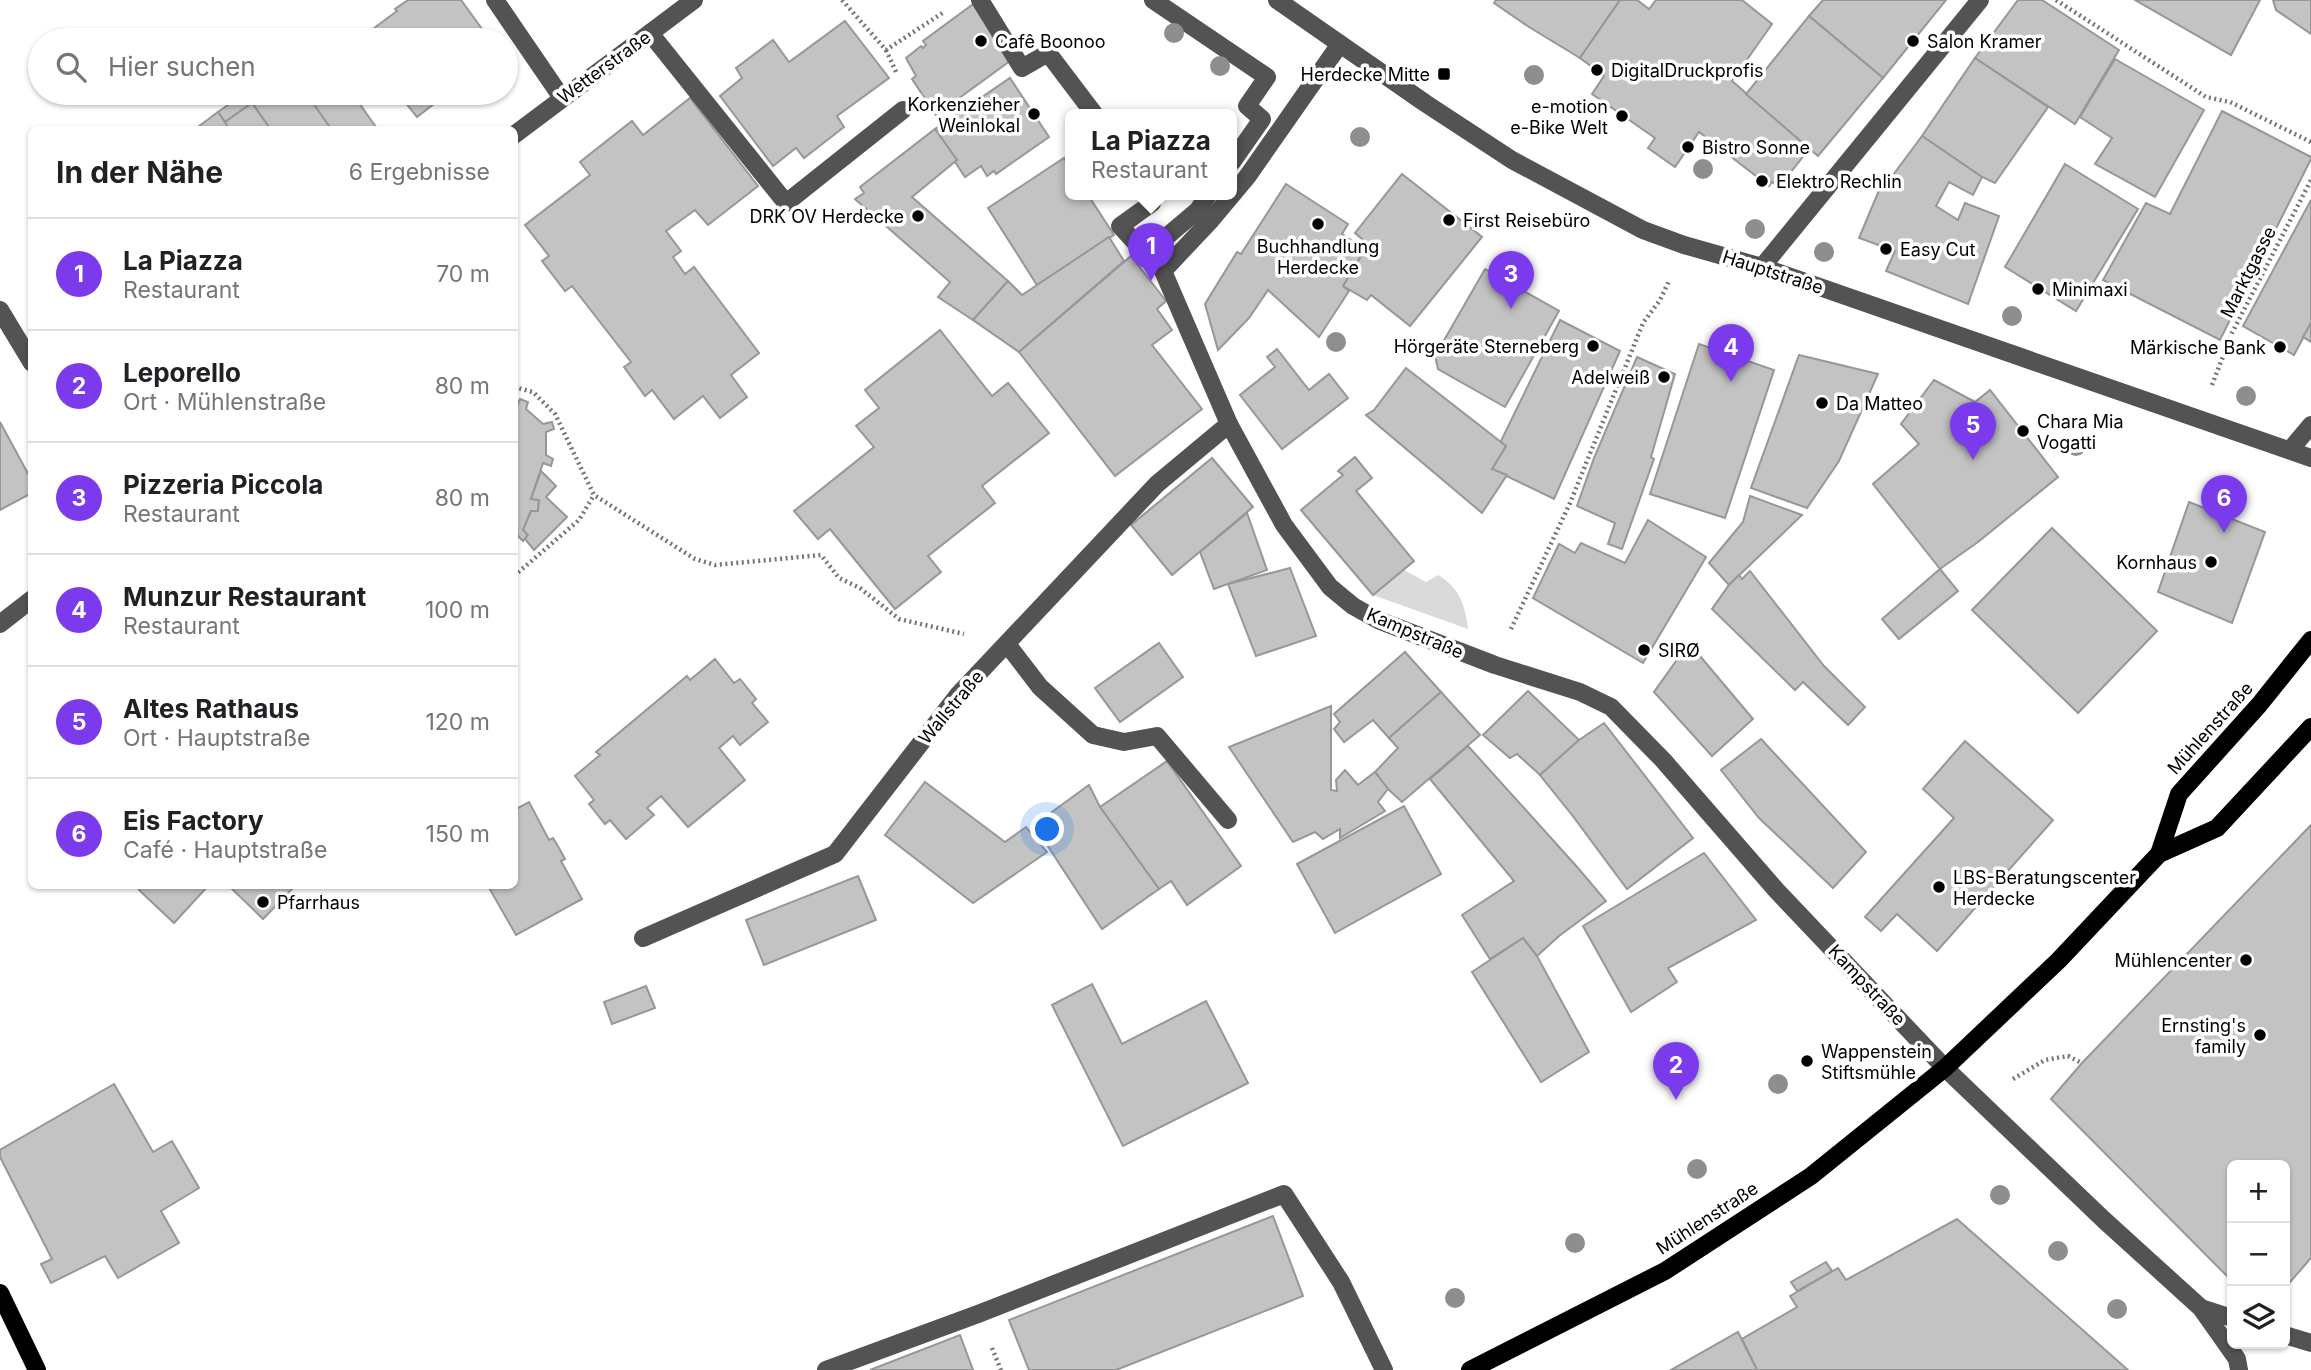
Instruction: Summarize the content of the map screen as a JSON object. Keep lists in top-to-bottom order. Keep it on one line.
{"streets":{"main road":["Mühlenstraße"],"street":["Wetterstraße","Hauptstraße","Kampstraße","Wallstraße"],"path":["Marktgasse"]},"crossings":[["Hauptstraße","Marktgasse"],["Hauptstraße","Kampstraße"],["Kampstraße","Wallstraße"],["Kampstraße","Mühlenstraße"]],"places":{"other":["Cafê Boonoo","Salon Kramer","DigitalDruckprofis","Korkenzieher Weinlokal","e-motion e-Bike Welt","Bistro Sonne","Elektro Rechlin","DRK OV Herdecke","First Reisebüro","Buchhandlung Herdecke","Easy Cut","Minimaxi","Hörgeräte Sterneberg","Märkische Bank","Adelweiß","Da Matteo","Chara Mia Vogatti","Kornhaus","SIRØ","LBS-Beratungscenter Herdecke","Pfarrhaus","Mühlencenter","Ernsting's family","Wappenstein Stiftsmühle"],"transit":["Herdecke Mitte"]},"page":{"search":"Hier suchen","popup":["La Piazza","Restaurant"],"heading":["In der Nähe","6 Ergebnisse"],"list":[{"mark":"1","name":"La Piazza","note":"Restaurant","value":"70 m"},{"mark":"2","name":"Leporello","note":"Ort · Mühlenstraße","value":"80 m"},{"mark":"3","name":"Pizzeria Piccola","note":"Restaurant","value":"80 m"},{"mark":"4","name":"Munzur Restaurant","note":"Restaurant","value":"100 m"},{"mark":"5","name":"Altes Rathaus","note":"Ort · Hauptstraße","value":"120 m"},{"mark":"6","name":"Eis Factory","note":"Café · Hauptstraße","value":"150 m"}],"pins":["1","3","4","5","6","2"],"map_buttons":["+","−"]}}
